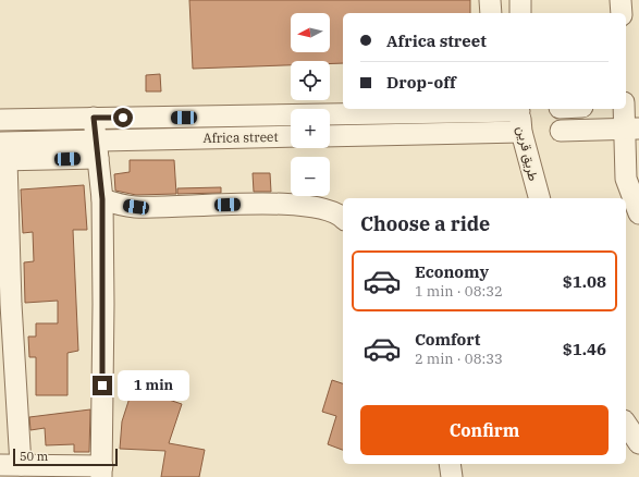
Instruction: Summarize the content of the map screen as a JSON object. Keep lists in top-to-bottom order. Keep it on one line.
{"streets":{"street":["Africa street","طريق قرين"]},"crossings":[["Africa street","طريق قرين"]],"scale_bar":"50 m","north":"left","page":{"map_buttons":["+","−"],"banner":["Africa street","Drop-off"],"heading":"Choose a ride","list":[{"name":"Economy","note":"1 min · 08:32","value":"$1.08"},{"name":"Comfort","note":"2 min · 08:33","value":"$1.46"}],"bubble":"1 min","buttons":"Confirm","scale":"50 m"}}
